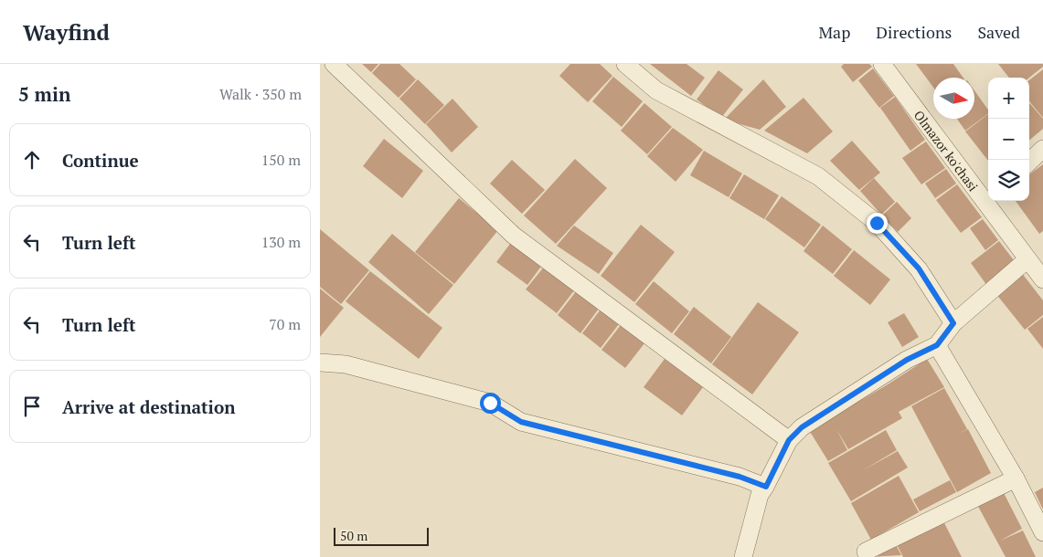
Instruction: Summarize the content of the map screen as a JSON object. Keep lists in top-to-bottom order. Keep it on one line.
{"streets":{"street":["Olmazor ko'chasi"]},"scale_bar":"50 m","north":"right","page":{"header":"Wayfind","nav":["Map","Directions","Saved"],"heading":["5 min","Walk · 350 m"],"map_buttons":["+","−"],"list":[["Continue","150 m"],["Turn left","130 m"],["Turn left","70 m"],"Arrive at destination"],"scale":"50 m"}}
